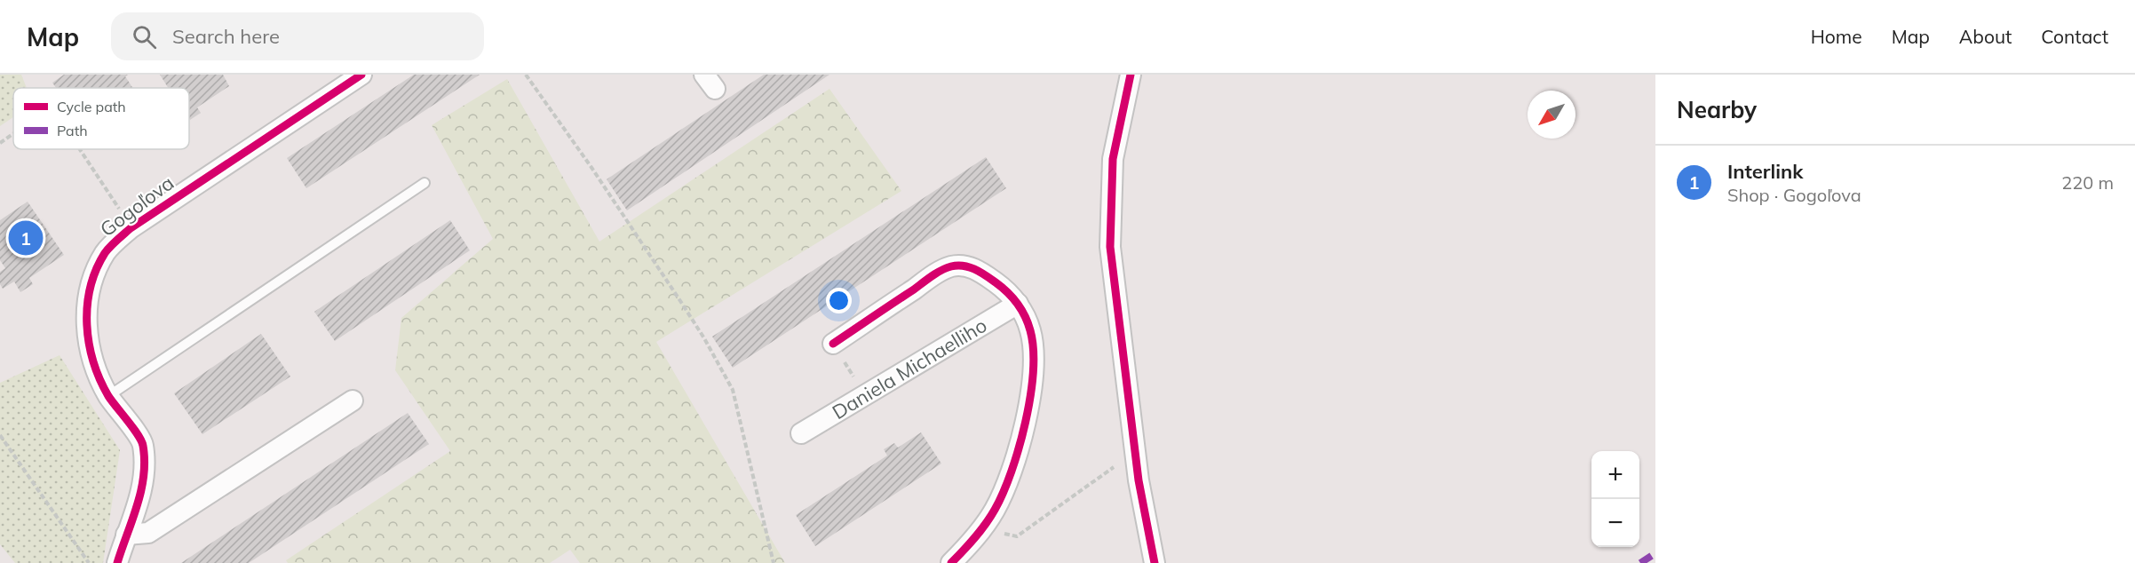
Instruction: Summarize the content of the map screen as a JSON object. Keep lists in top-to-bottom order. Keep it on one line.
{"streets":{"street":["Gogoľova","Daniela Michaelliho"]},"legend":["Cycle path","Path"],"north":"bottom left","page":{"header":"Map","search":"Search here","nav":["Home","Map","About","Contact"],"heading":"Nearby","list":[{"mark":"1","name":"Interlink","note":"Shop · Gogoľova","value":"220 m"}],"pins":"1","map_buttons":["+","−"]}}
